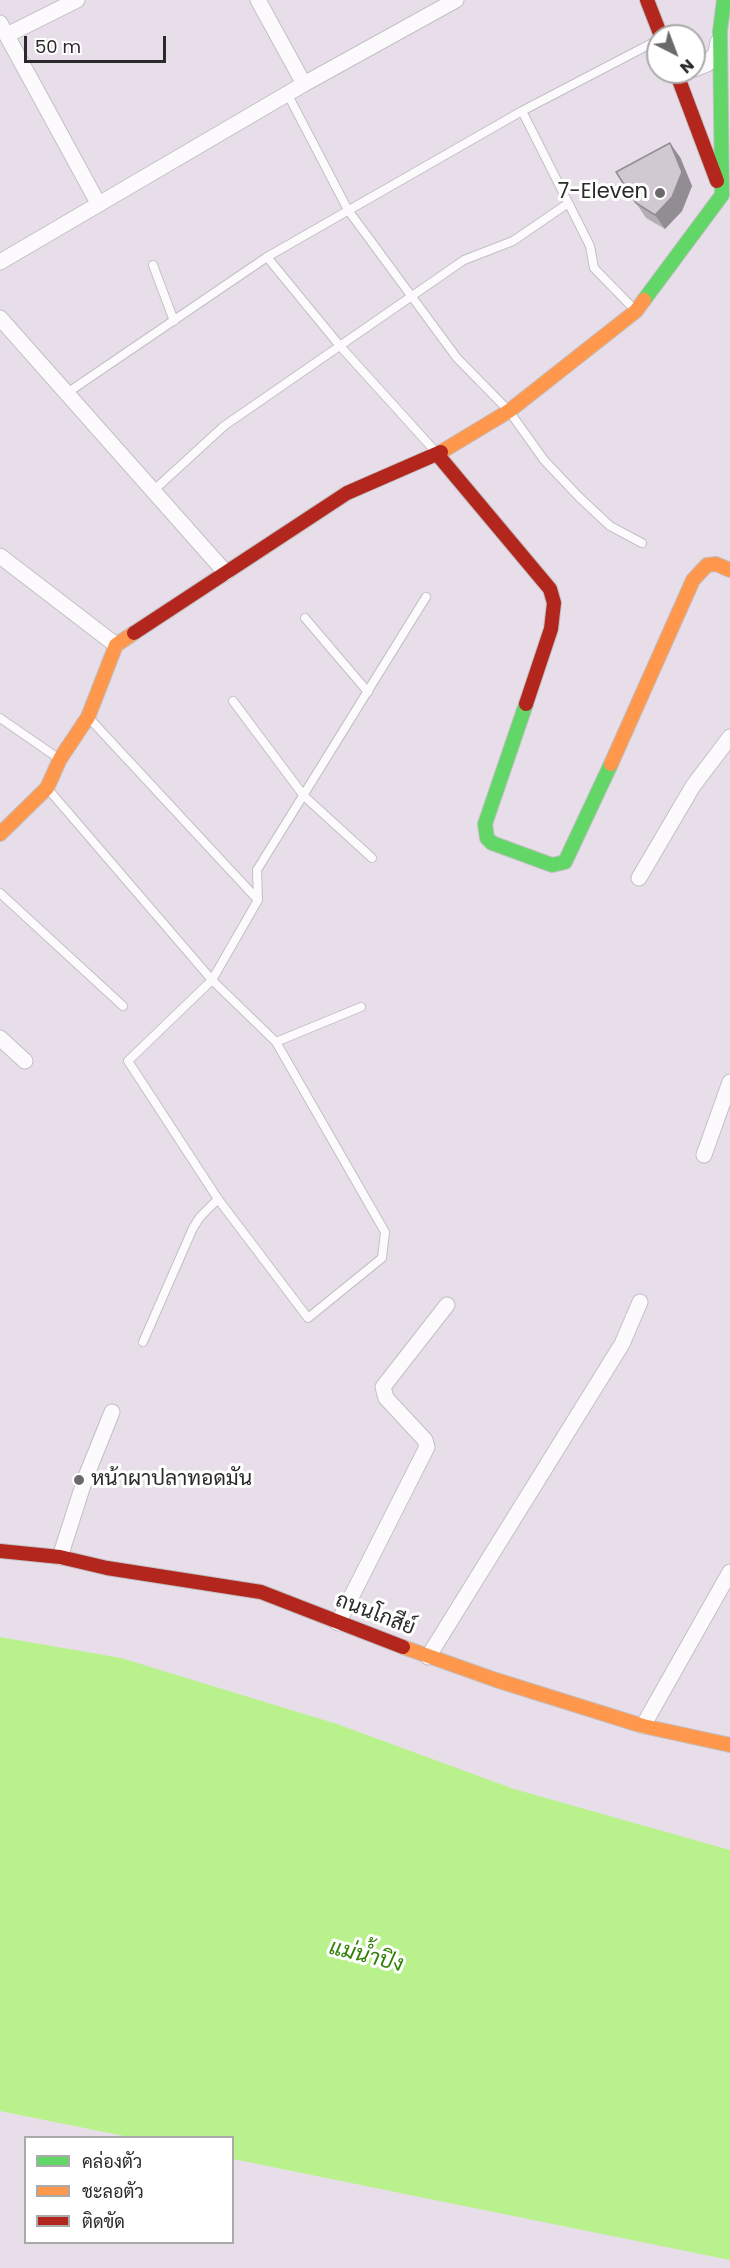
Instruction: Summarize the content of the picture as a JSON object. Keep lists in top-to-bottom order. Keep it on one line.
{"streets":{"street":["ถนนโกสีย์"]},"water":["แม่น้ำปิง"],"places":["7-Eleven","หน้าผาปลาทอดมัน"],"legend":["คล่องตัว","ชะลอตัว","ติดขัด"],"scale_bar":"50 m","north":"bottom right"}
